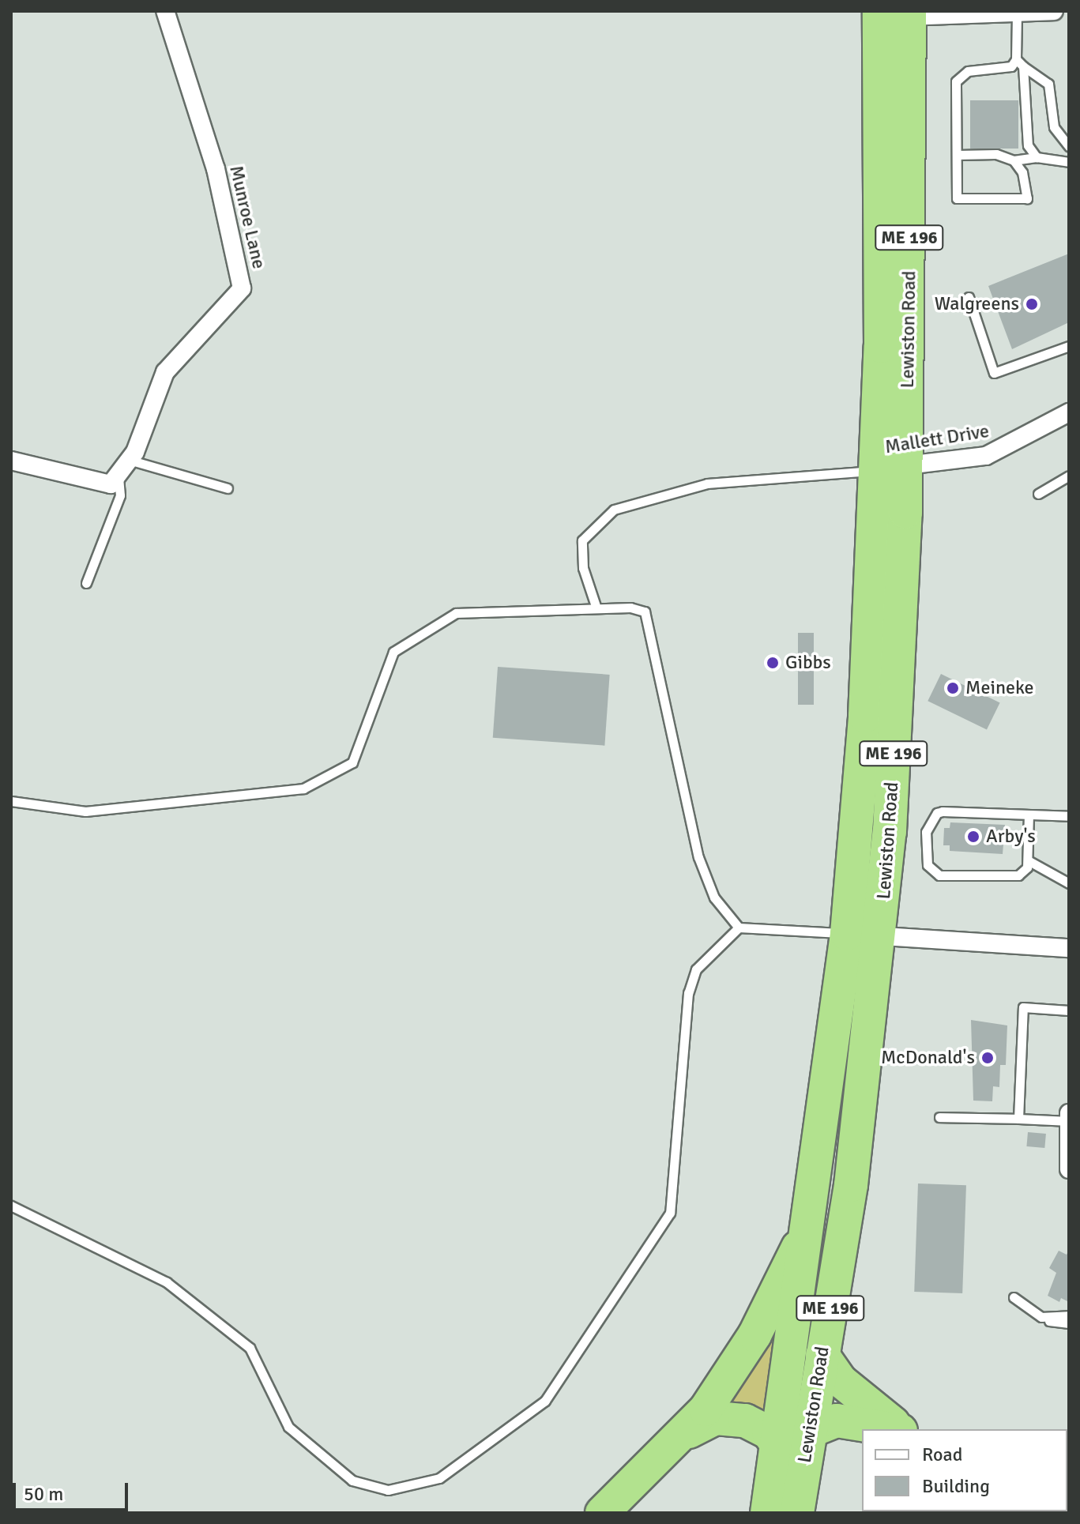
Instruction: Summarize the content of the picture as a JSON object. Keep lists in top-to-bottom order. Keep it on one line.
{"streets":{"highway":["ME 196","Lewiston Road"],"street":["Munroe Lane","Mallett Drive"]},"crossings":[["Lewiston Road","Mallett Drive"]],"places":["Walgreens","Gibbs","Meineke","Arby's","McDonald's"],"legend":["Road","Building"],"scale_bar":"50 m"}
